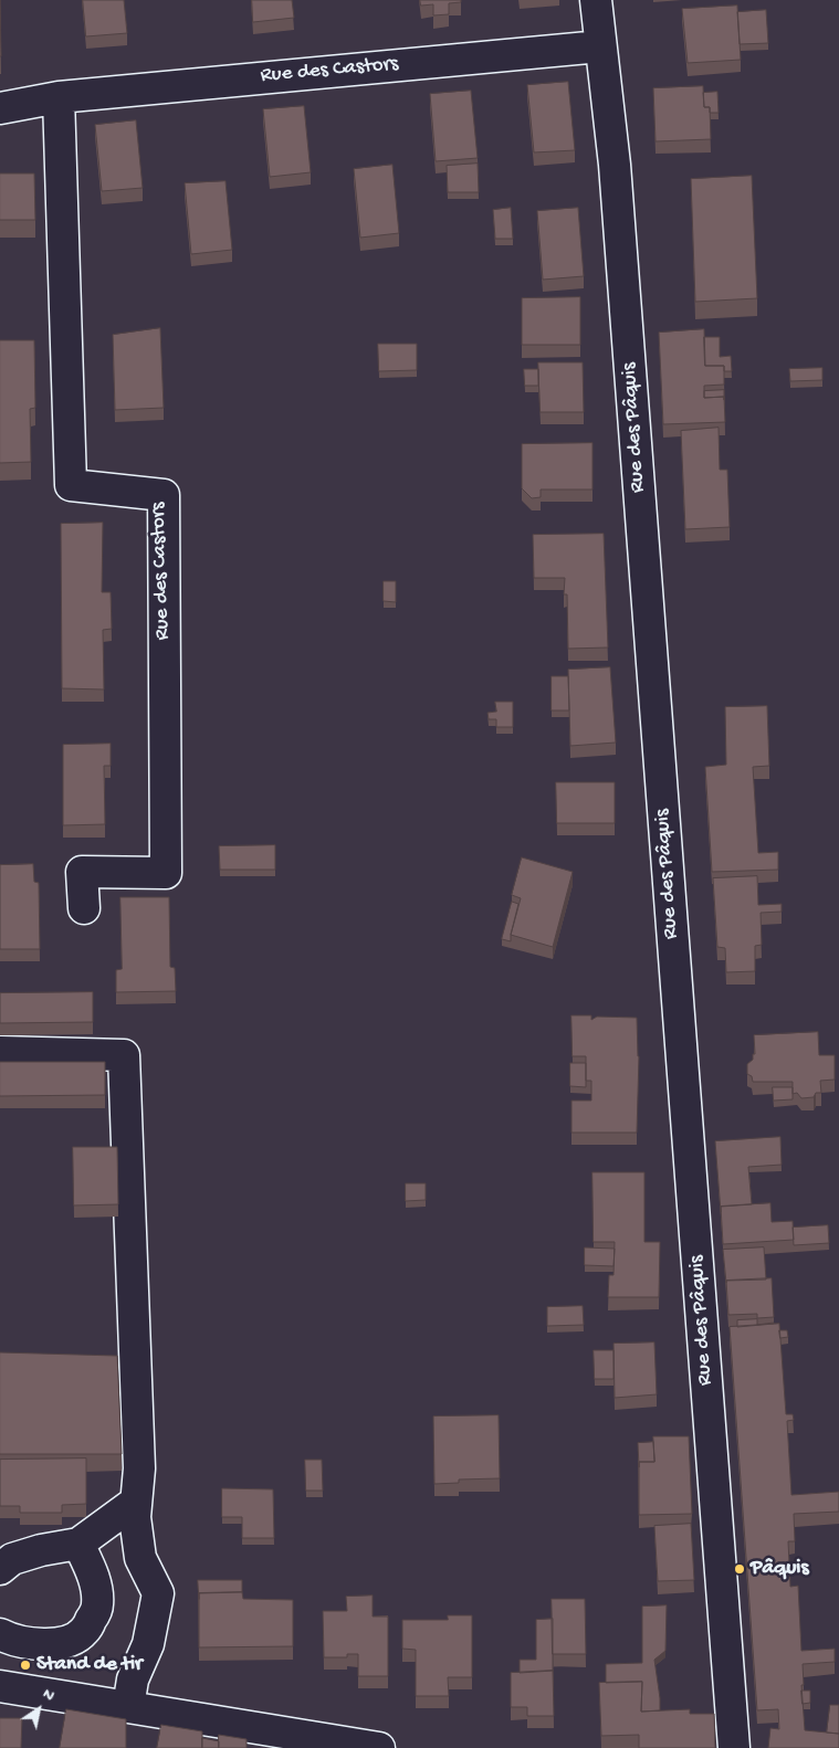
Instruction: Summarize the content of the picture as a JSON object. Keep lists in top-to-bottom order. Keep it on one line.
{"streets":{"street":["Rue des Castors","Rue des Pâquis"]},"crossings":[["Rue des Castors","Rue des Pâquis"]],"places":["Pâquis","Stand de tir"],"north":"top right"}
